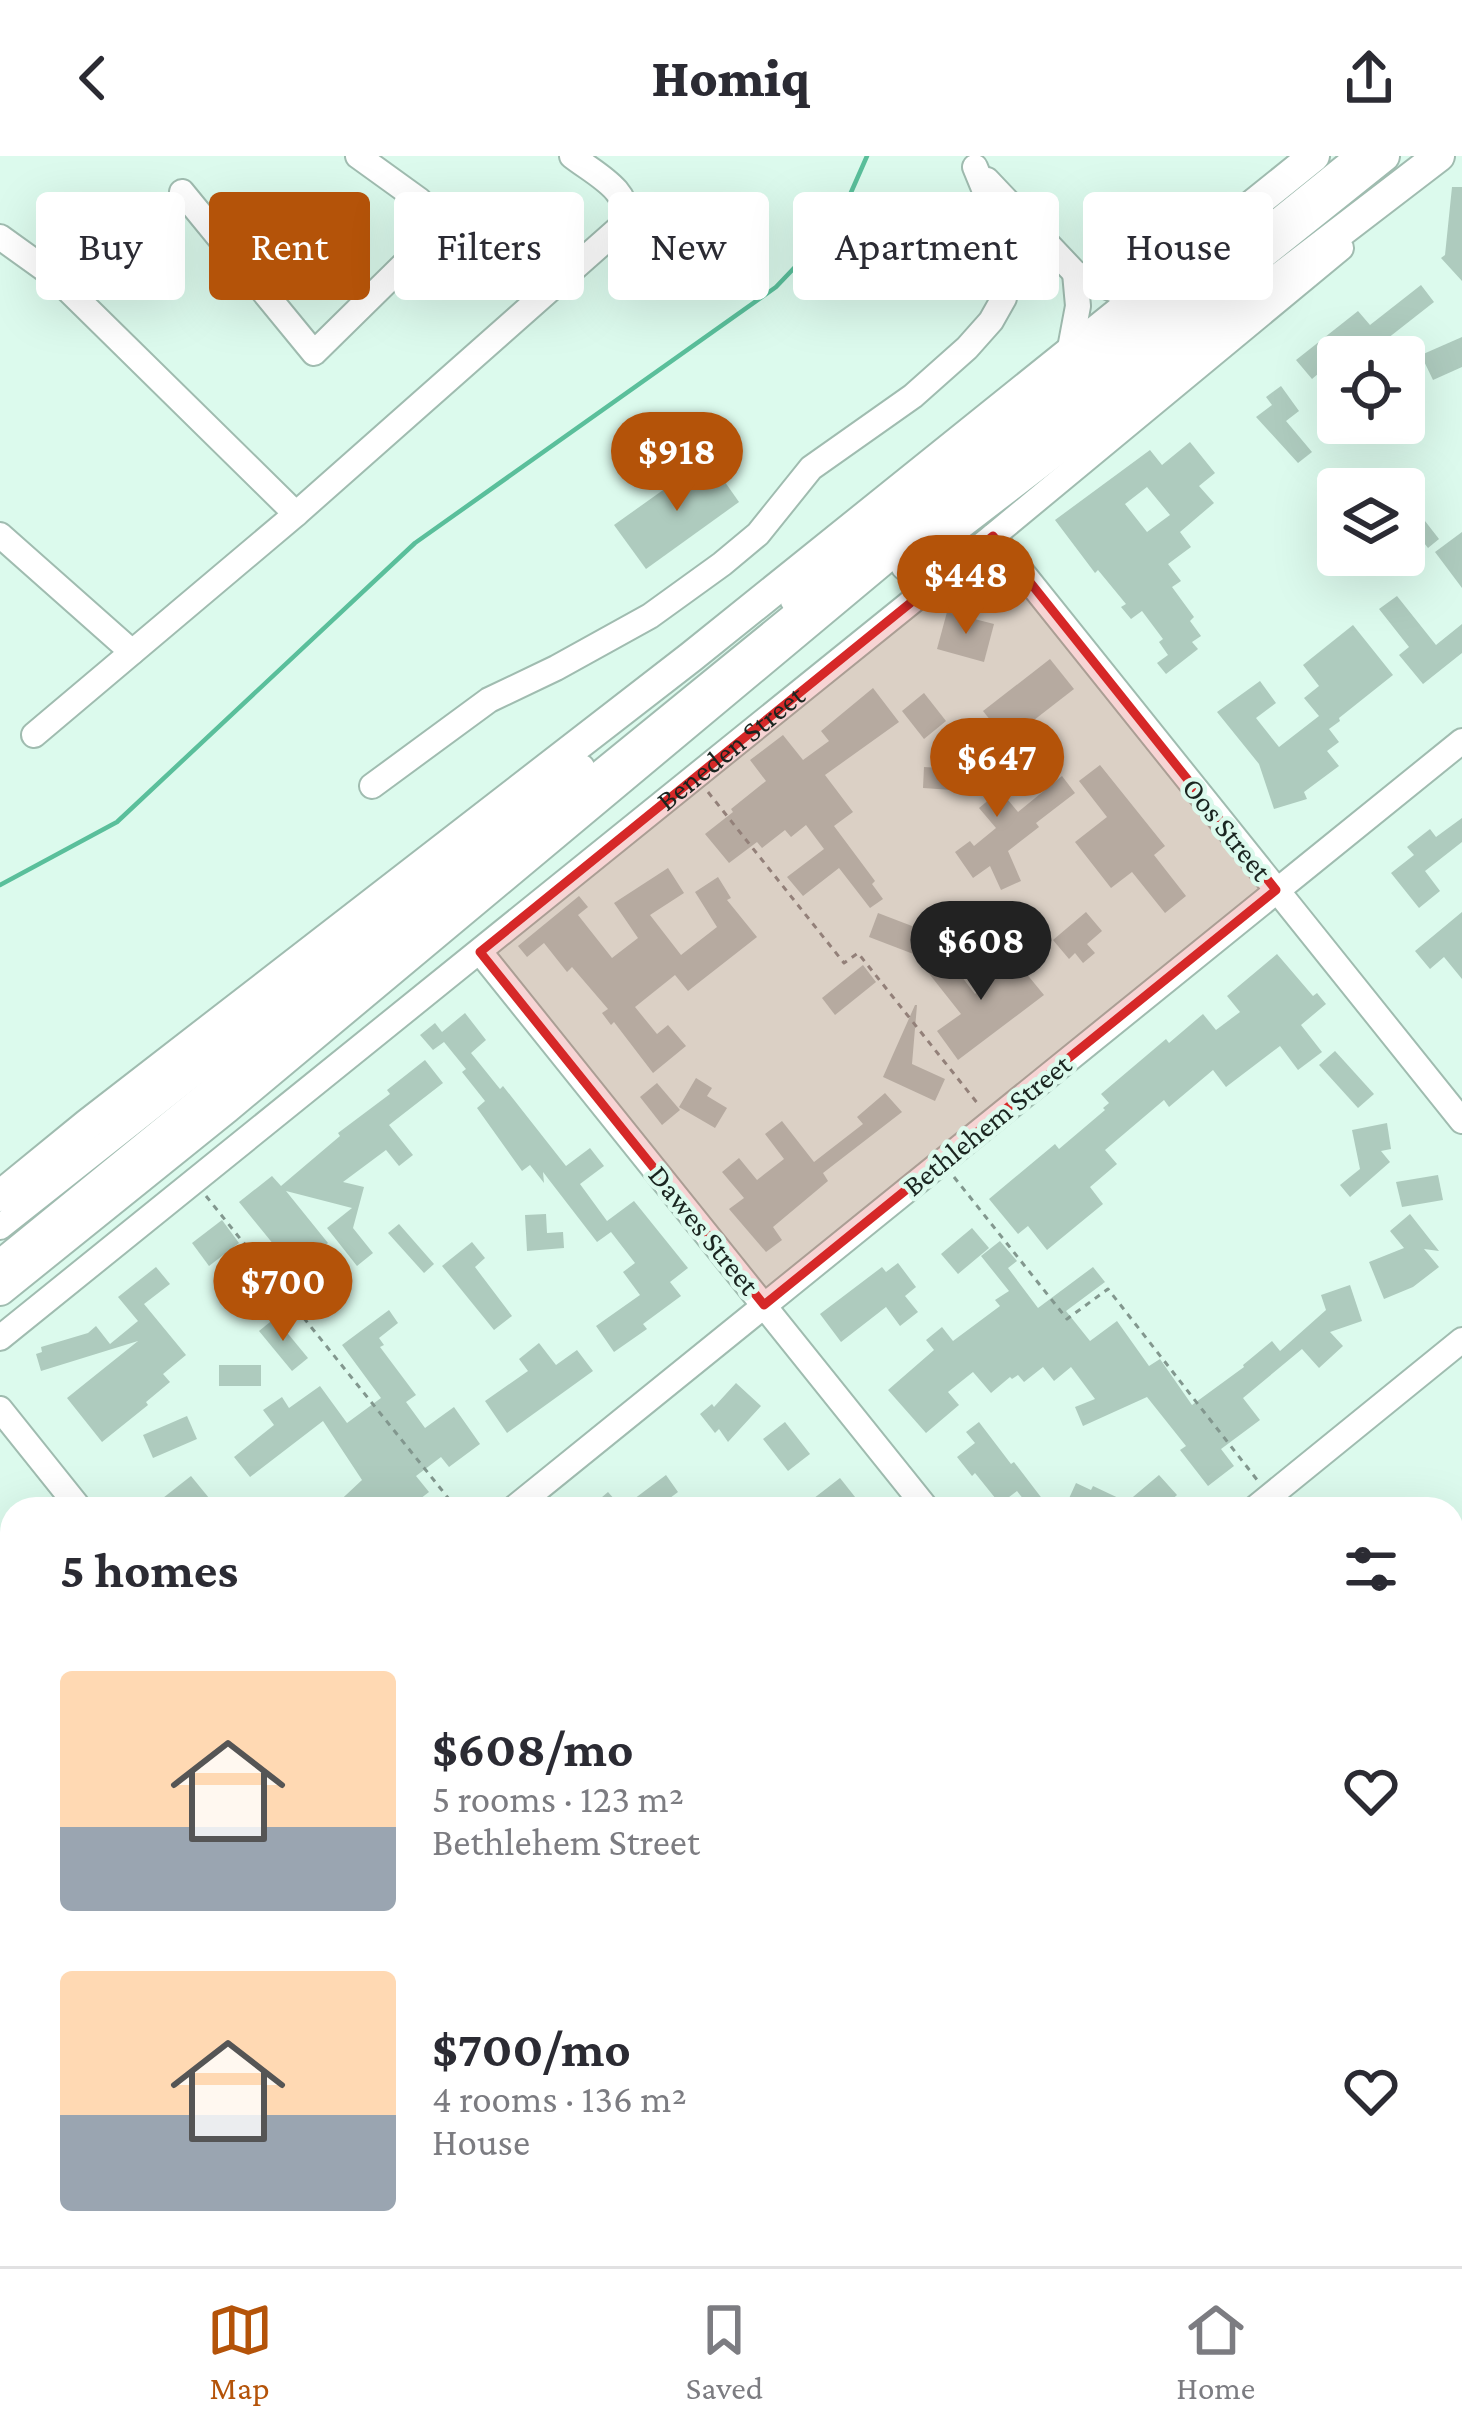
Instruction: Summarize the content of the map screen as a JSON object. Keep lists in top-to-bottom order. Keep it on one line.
{"streets":{"main road":["Beneden Street"],"street":["Oos Street","Bethlehem Street","Dawes Street"]},"crossings":[["Beneden Street","Oos Street"],["Beneden Street","Dawes Street"],["Oos Street","Bethlehem Street"],["Bethlehem Street","Dawes Street"]],"page":{"header":"Homiq","chip":["Buy","Rent","Filters","New","Apartment","House"],"price":["$918","$448","$647","$608","$700"],"heading":"5 homes","list":[{"name":"$608/mo","note":"5 rooms · 123 m² · Bethlehem Street"},{"name":"$700/mo","note":"4 rooms · 136 m² · House"}],"tabs":["Map","Saved","Home"]}}
